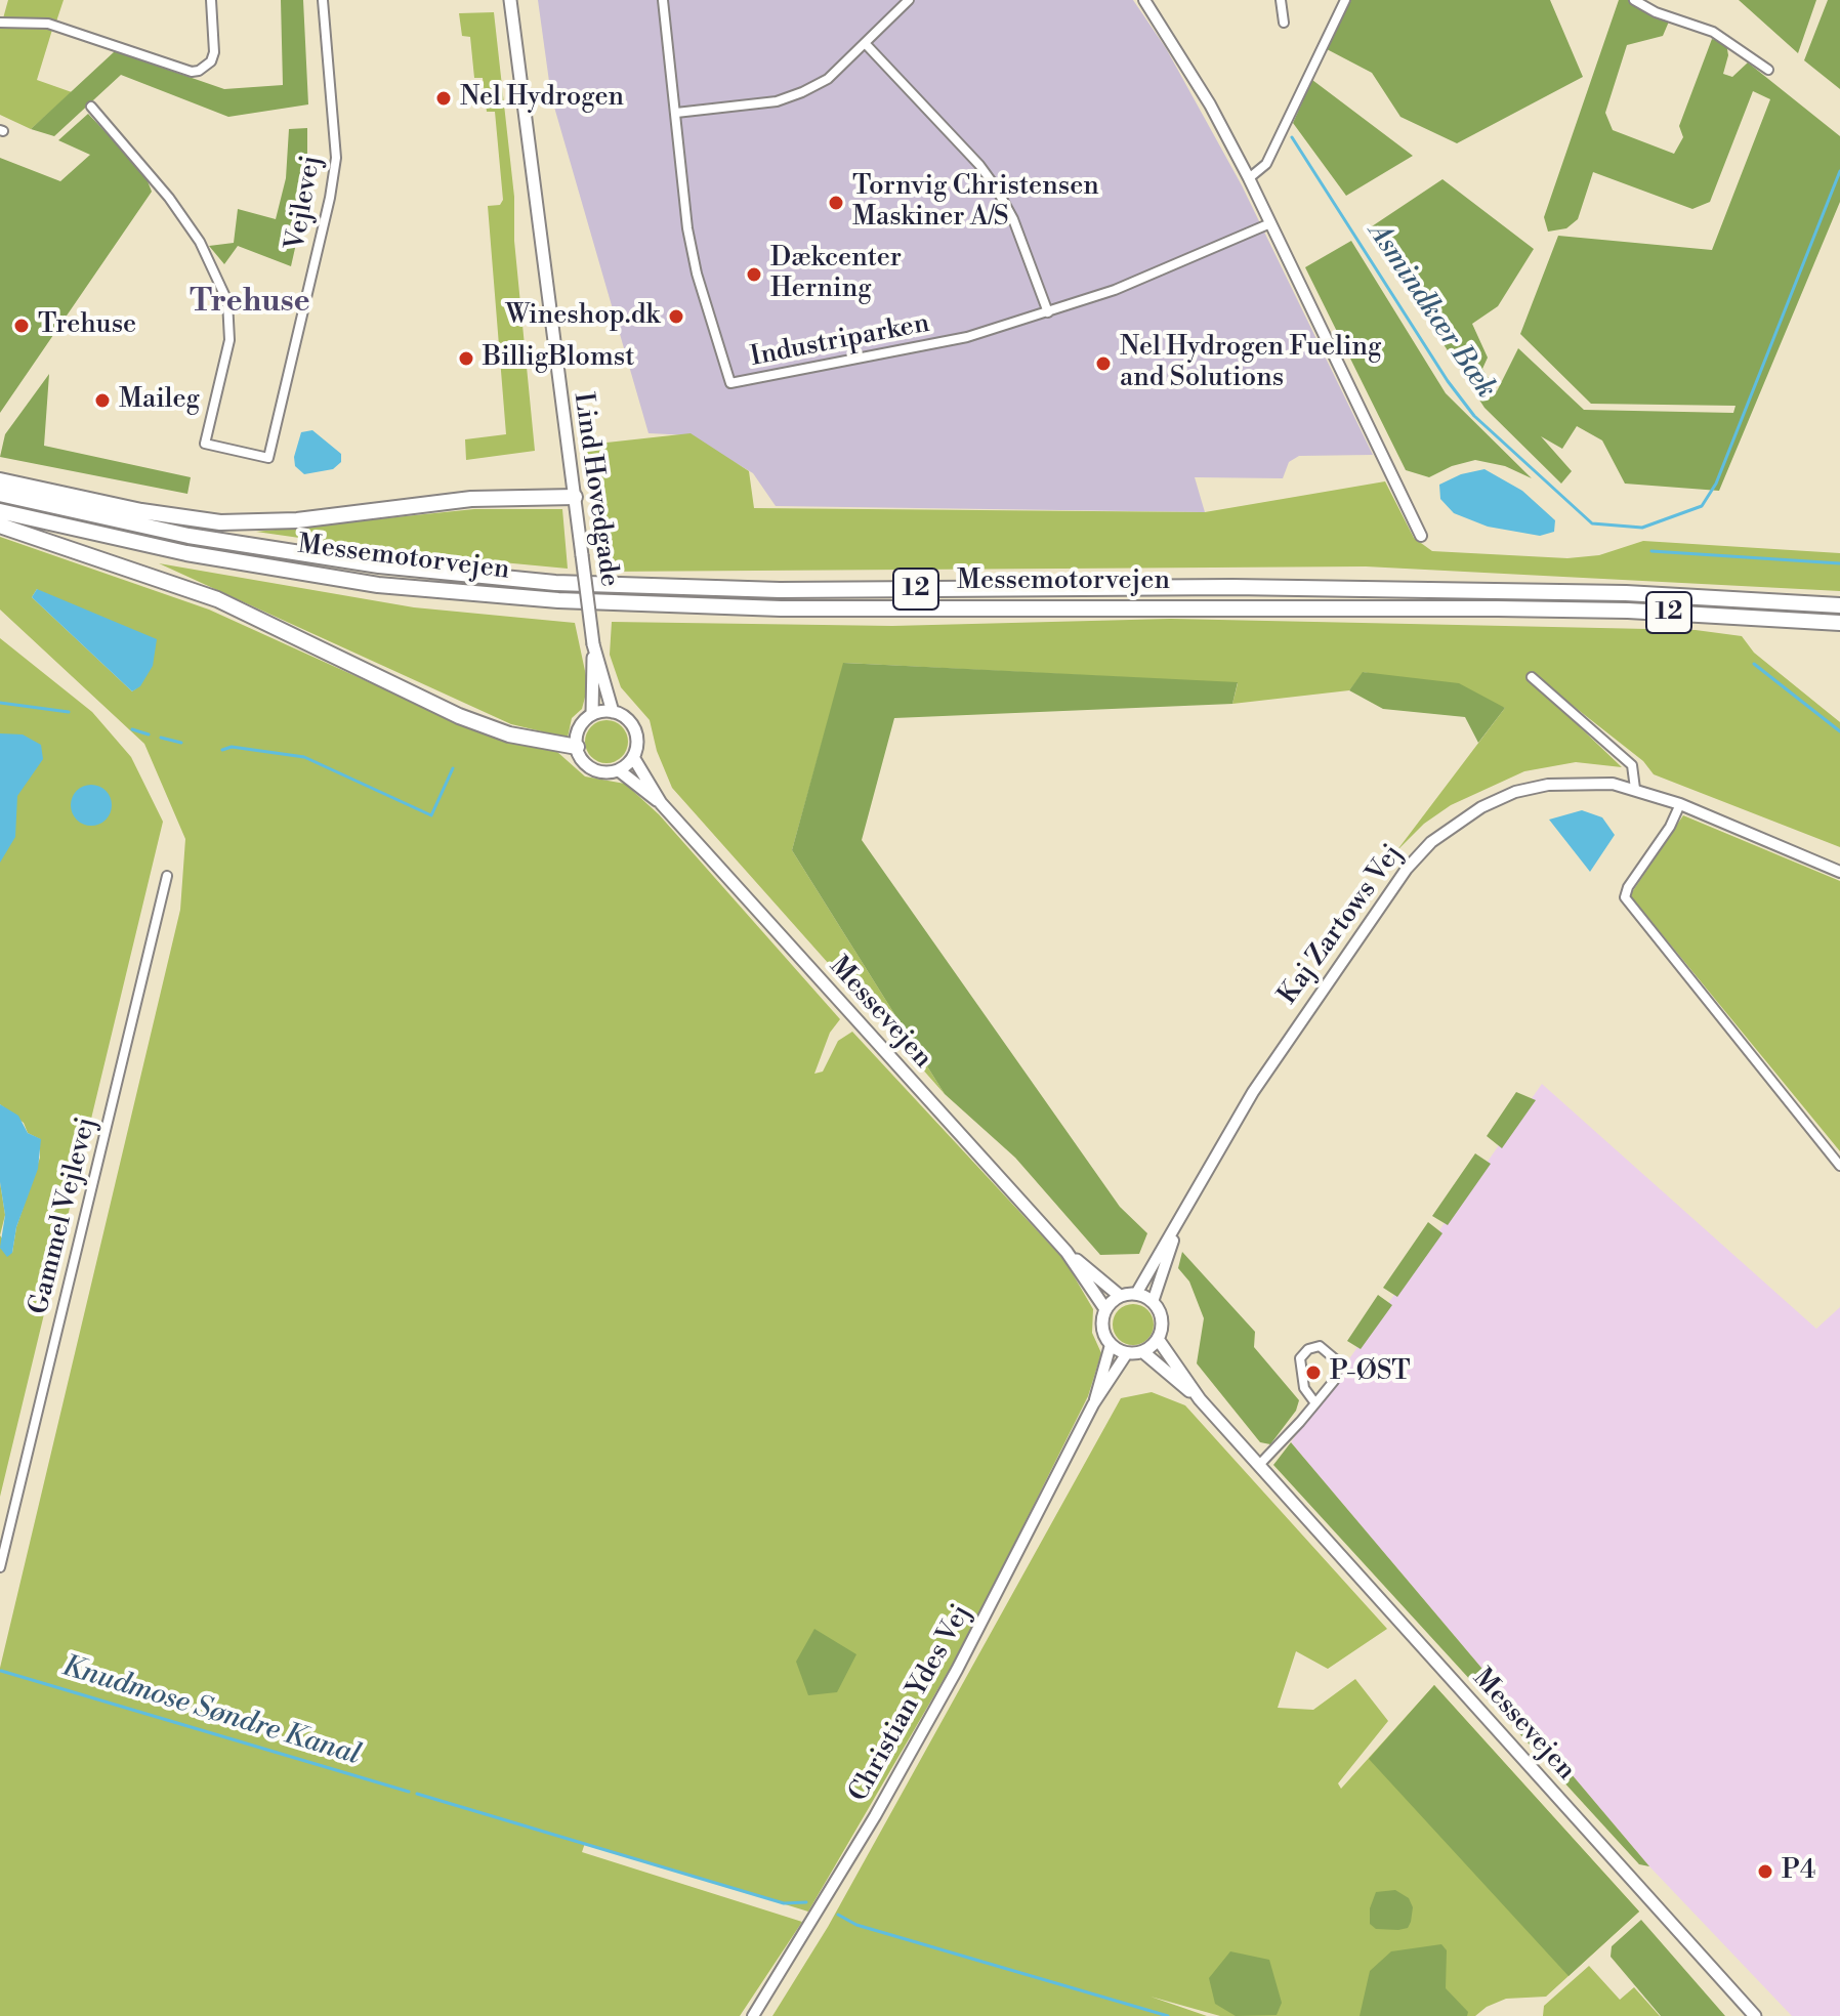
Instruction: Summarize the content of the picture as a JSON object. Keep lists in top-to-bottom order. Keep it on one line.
{"streets":{"highway":["Messemotorvejen","12"],"main road":["Lind Hovedgade","Messevejen"],"street":["Vejlevej","Industriparken","Kaj Zartows Vej","Gammel Vejlevej","Christian Ydes Vej"]},"crossings":[["Lind Hovedgade","Messevejen"],["Kaj Zartows Vej","Messevejen"],["Kaj Zartows Vej","Christian Ydes Vej"],["Messevejen","Christian Ydes Vej"]],"districts":["Trehuse"],"water":["Asmindkær Bæk","Knudmose Søndre Kanal"],"places":["Nel Hydrogen","Tornvig Christensen Maskiner A/S","Dækcenter Herning","Wineshop.dk","Trehuse","BilligBlomst","Nel Hydrogen Fueling and Solutions","Maileg","P-ØST","P4"]}
